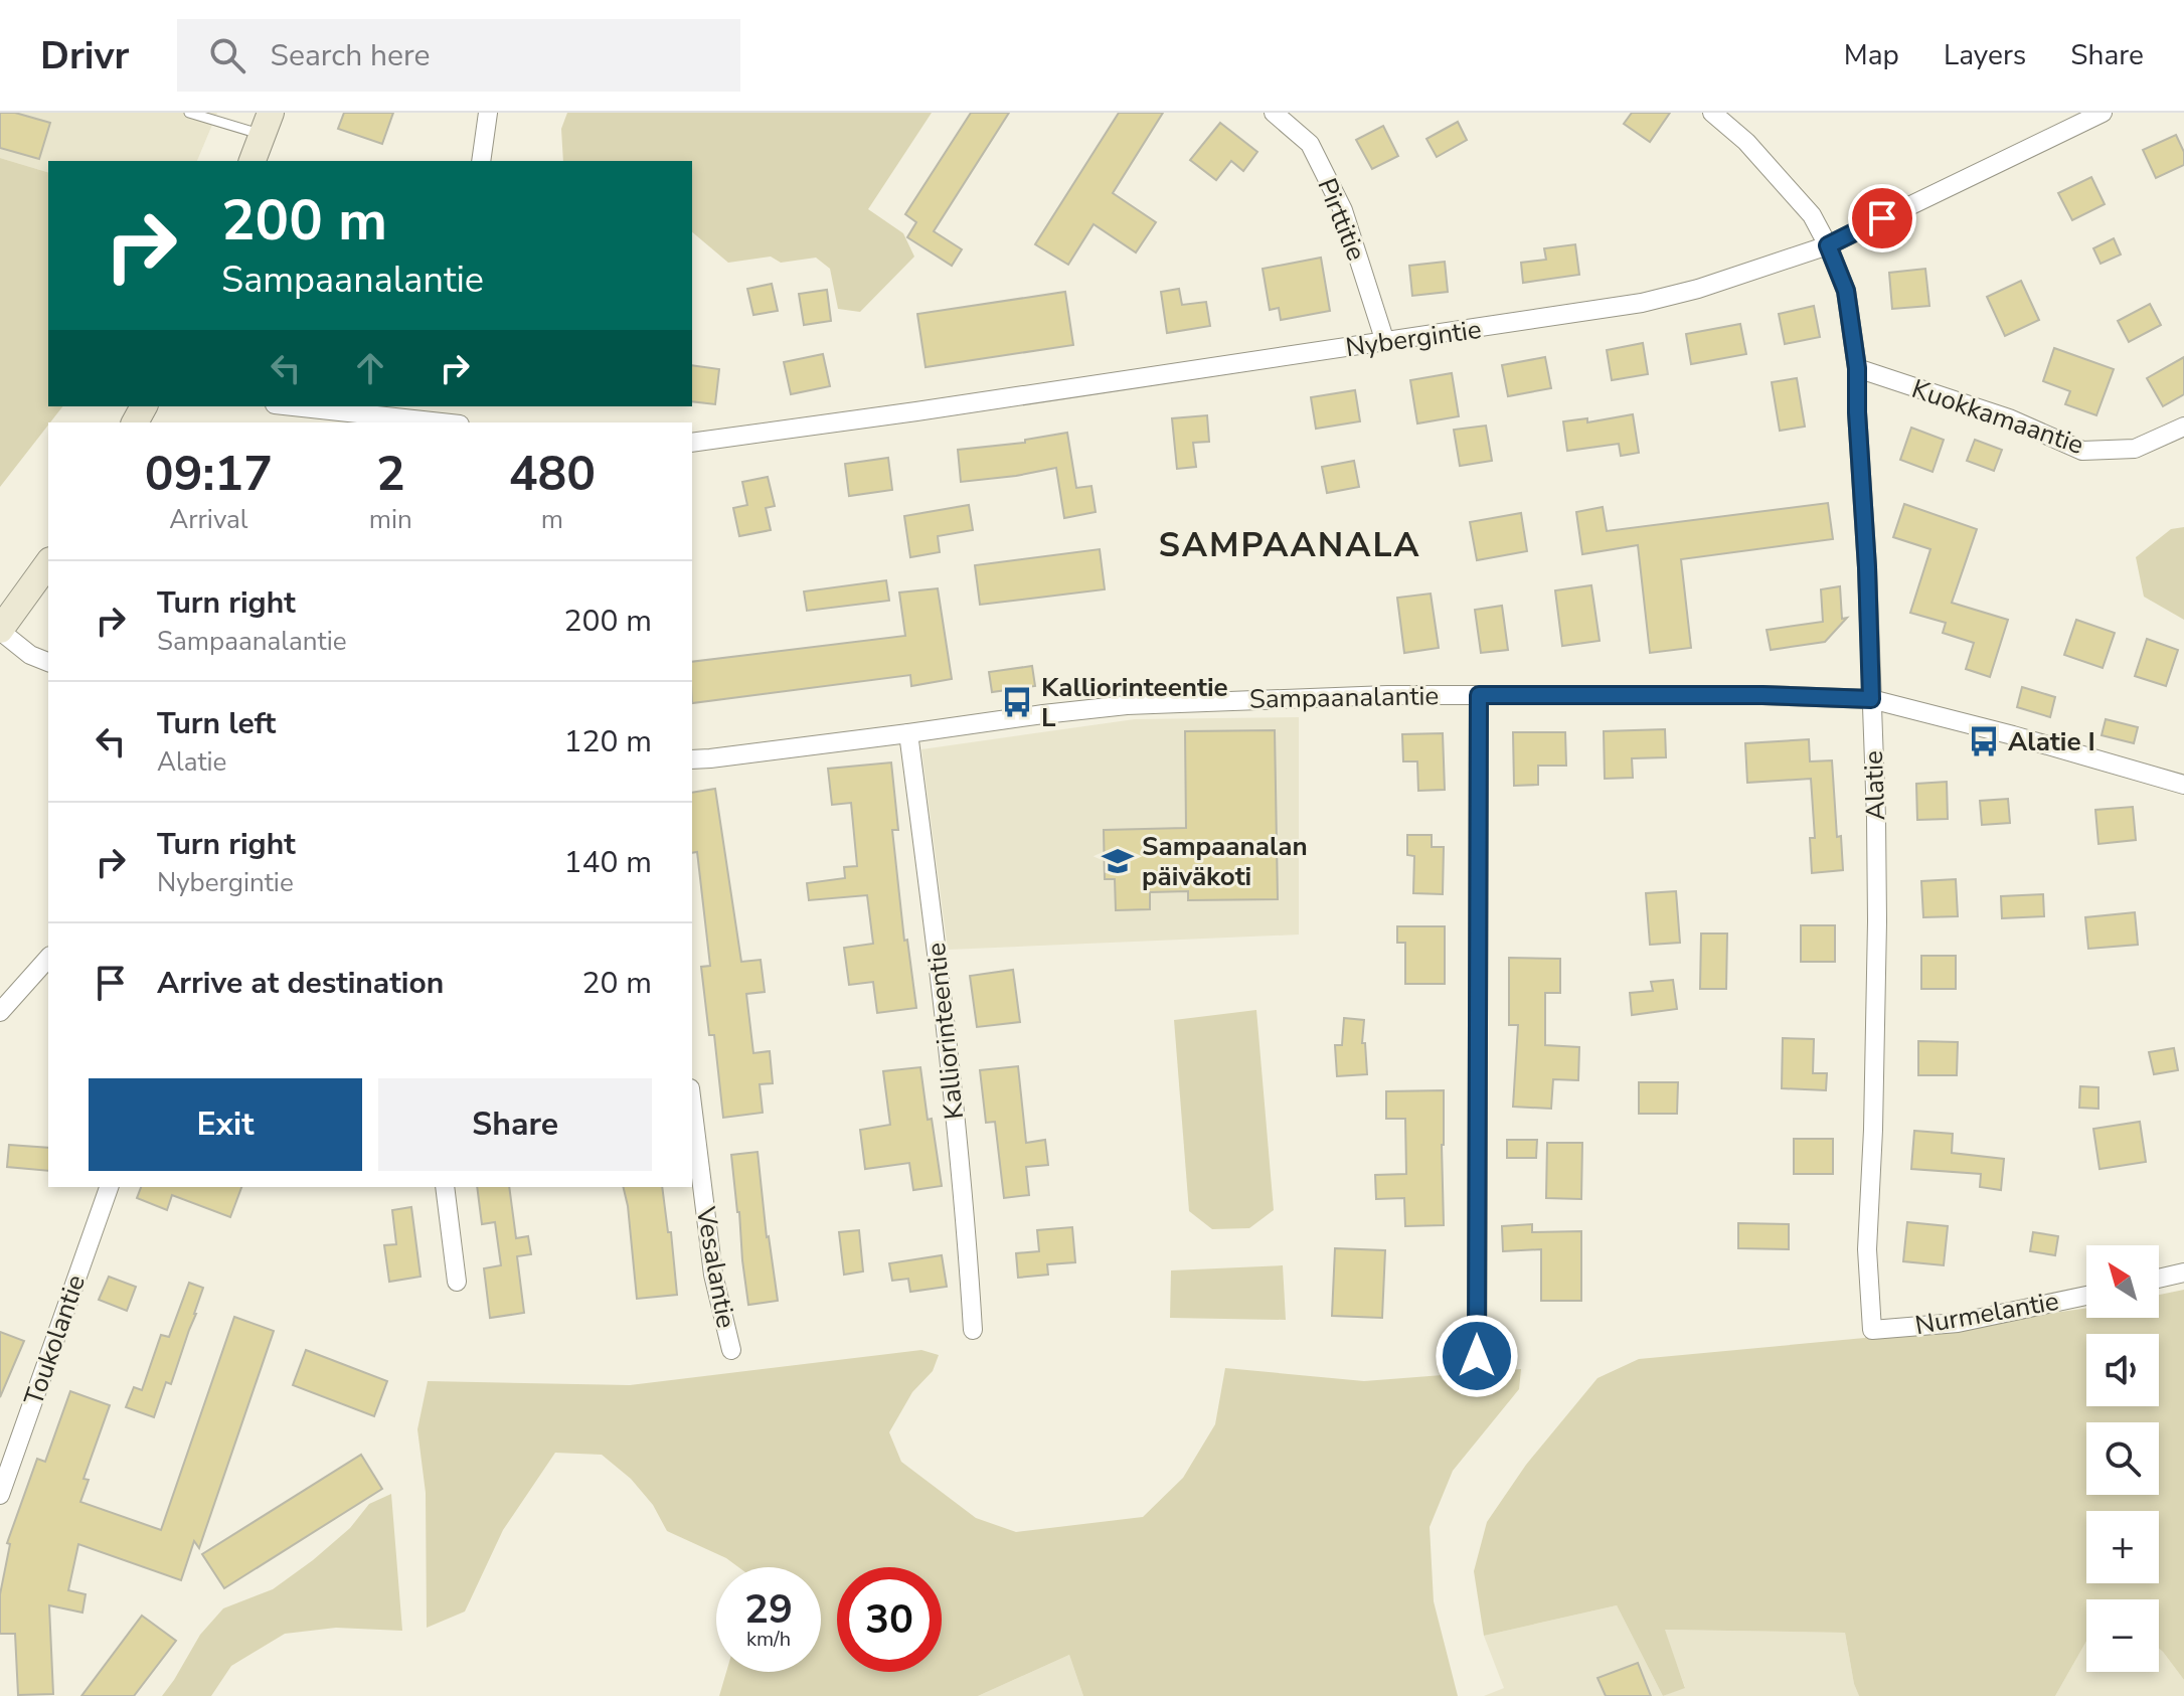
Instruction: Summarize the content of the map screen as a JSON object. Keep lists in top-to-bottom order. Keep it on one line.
{"streets":{"street":["Pirttitie","Nybergintie","Kuokkamaantie","Sampaanalantie","Alatie","Kalliorinteentie","Vesalantie","Nurmelantie","Toukolantie"]},"crossings":[["Pirttitie","Nybergintie"],["Nybergintie","Alatie"],["Kuokkamaantie","Alatie"],["Sampaanalantie","Alatie"],["Sampaanalantie","Kalliorinteentie"],["Alatie","Nurmelantie"]],"districts":["SAMPAANALA"],"places":{"bus stop":["Kalliorinteentie L","Alatie I"],"school or university":["Sampaanalan päiväkoti"]},"north":"top left","page":{"header":"Drivr","search":"Search here","nav":["Map","Layers","Share"],"turn":["200 m","Sampaanalantie"],"eta":["09:17","Arrival","2","min","480","m"],"list":[{"name":"Turn right","note":"Sampaanalantie","value":"200 m"},{"name":"Turn left","note":"Alatie","value":"120 m"},{"name":"Turn right","note":"Nybergintie","value":"140 m"},{"name":"Arrive at destination","value":"20 m"}],"buttons":["Exit","Share"],"map_buttons":["+","−"],"speed":"29 km/h","limit":"30"}}
